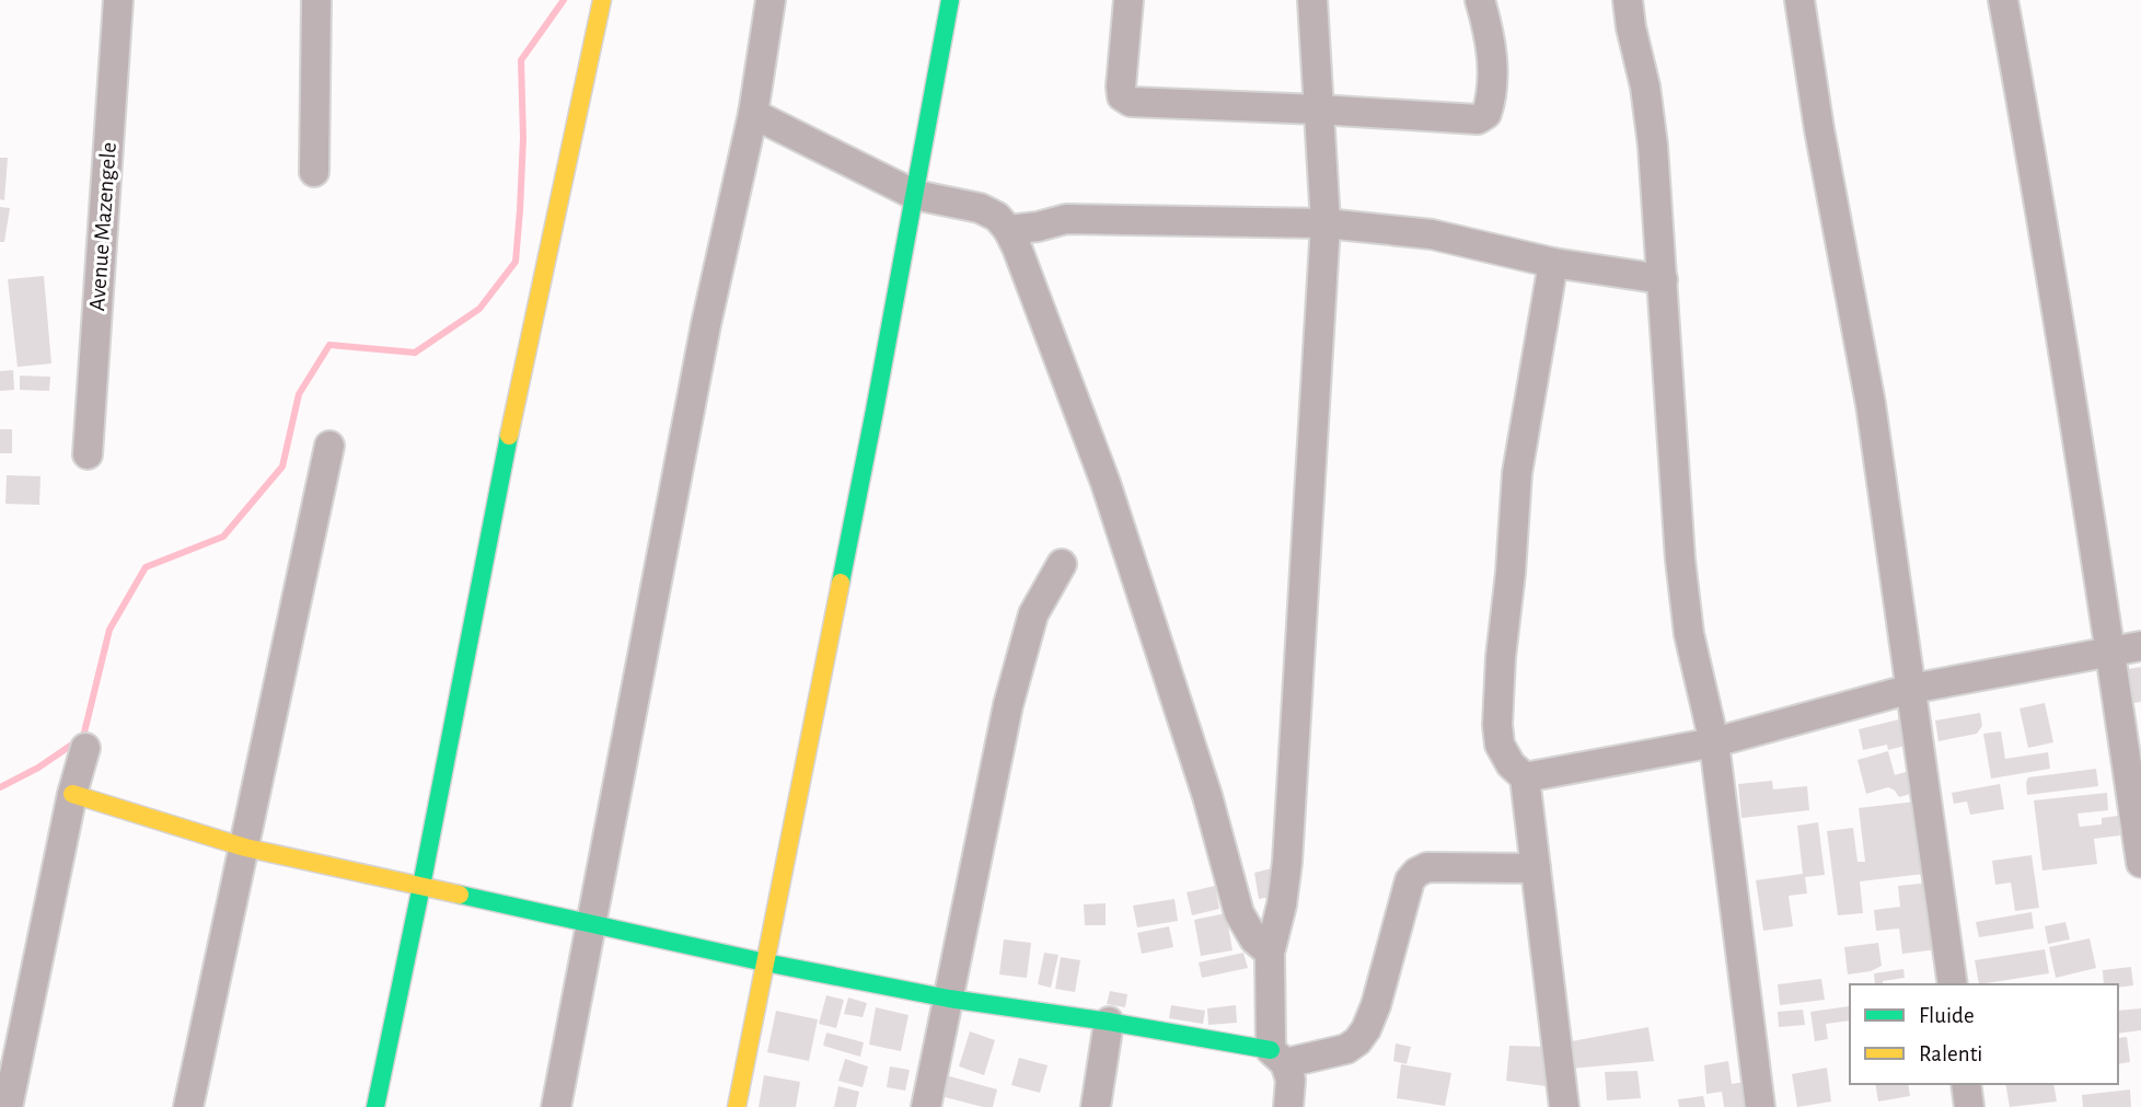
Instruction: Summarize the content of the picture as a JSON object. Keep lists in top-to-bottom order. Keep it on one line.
{"streets":{"street":["Avenue Mazengele"]},"legend":["Fluide","Ralenti"]}
